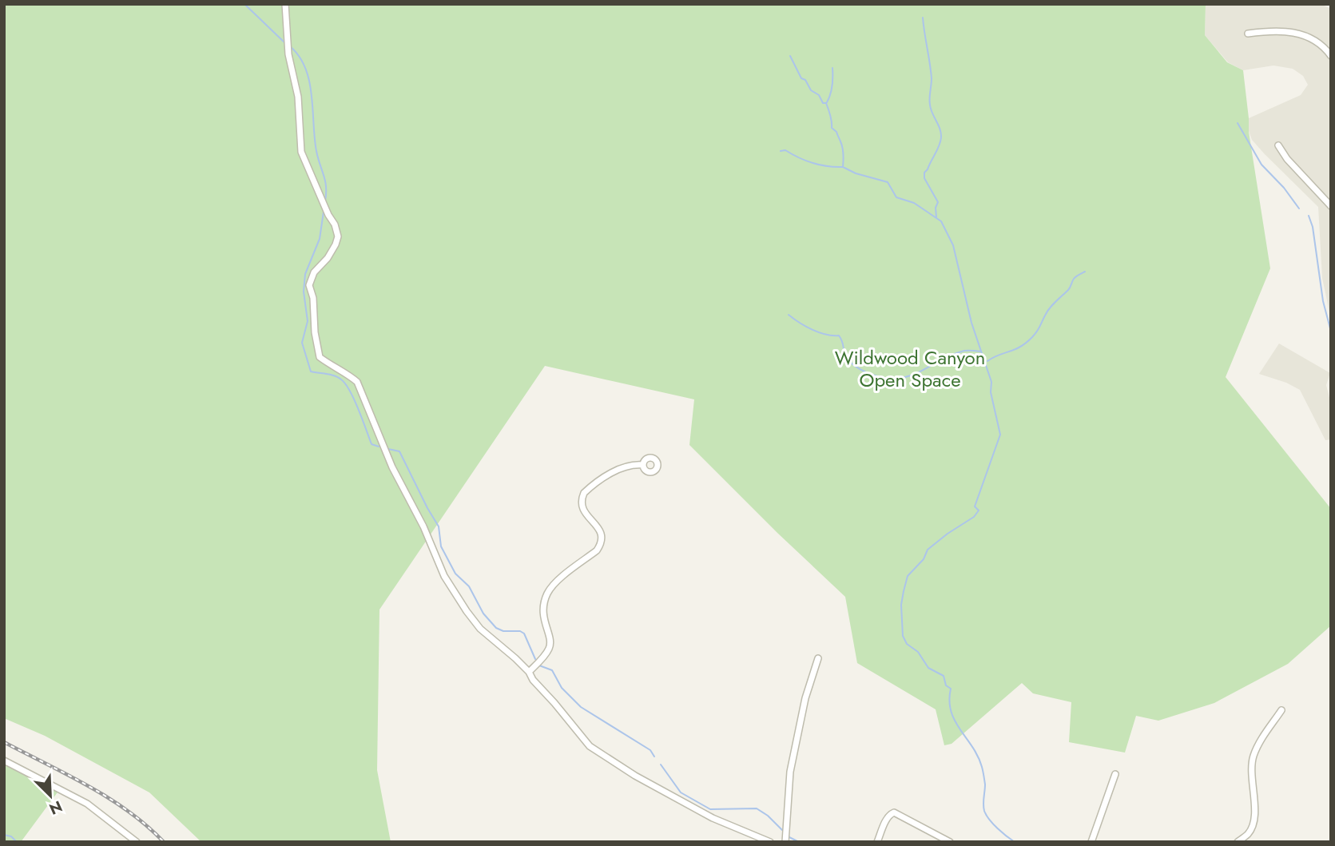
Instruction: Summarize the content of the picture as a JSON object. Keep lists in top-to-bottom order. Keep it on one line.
{"parks":["Wildwood Canyon Open Space"],"north":"bottom right"}
